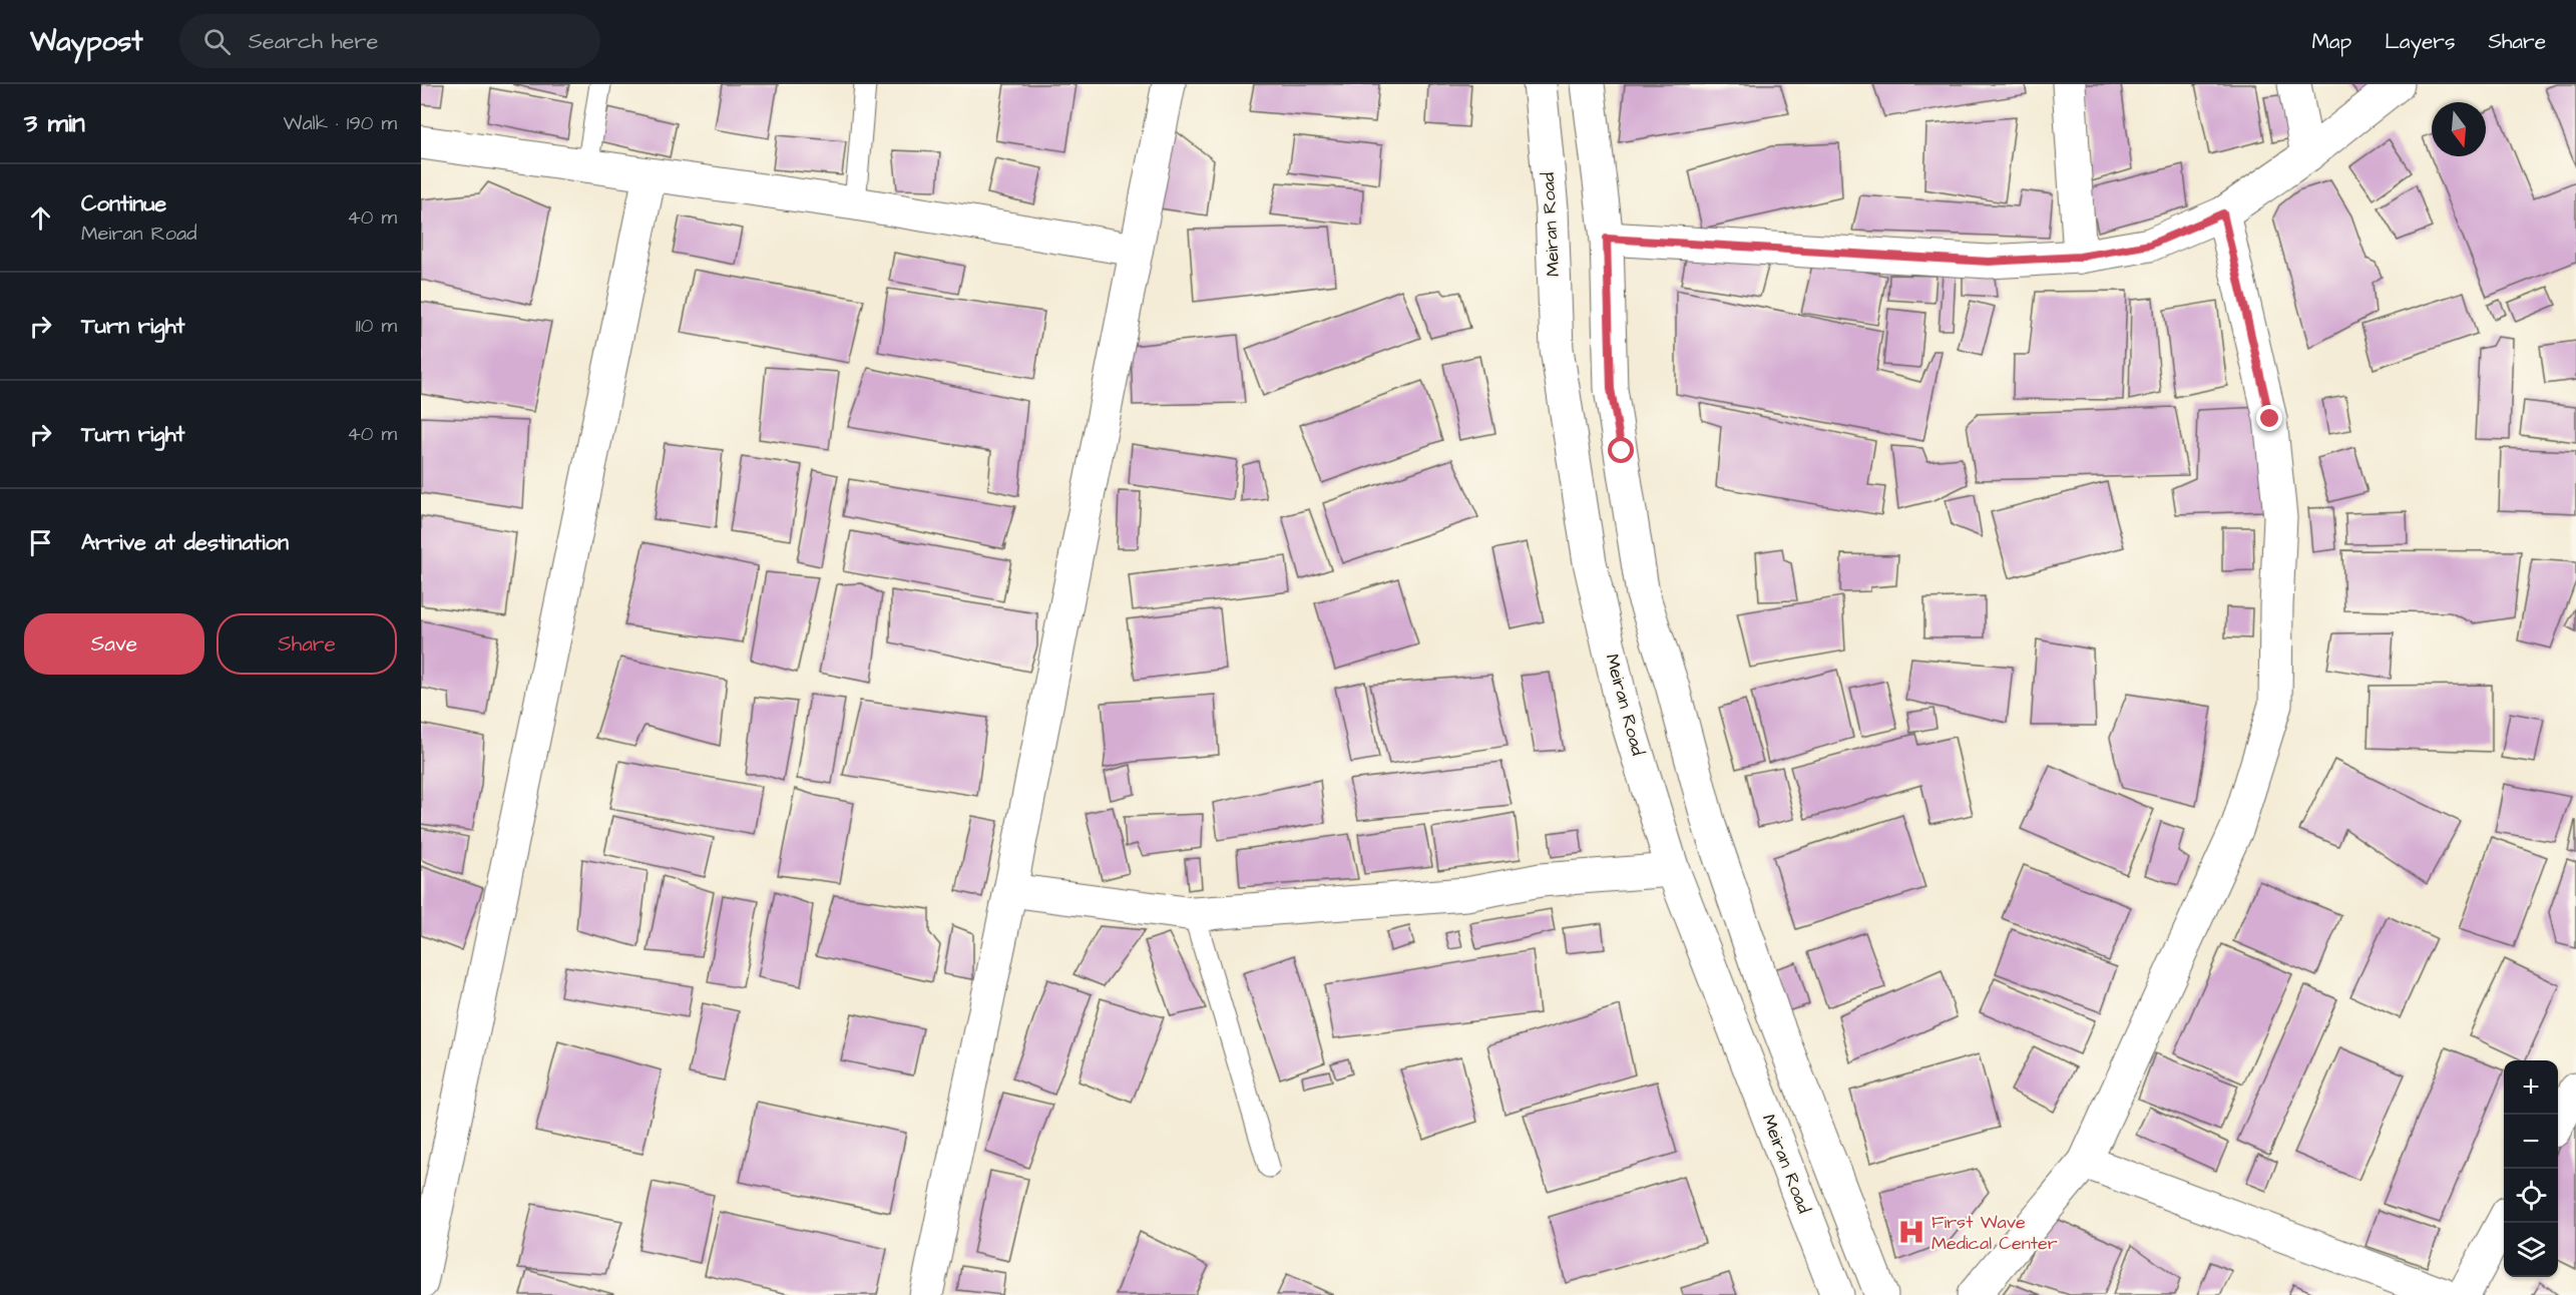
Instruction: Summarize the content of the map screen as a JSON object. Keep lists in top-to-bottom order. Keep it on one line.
{"streets":{"street":["Meiran Road"]},"places":{"hospital":["First Wave Medical Center"]},"north":"bottom","page":{"header":"Waypost","search":"Search here","nav":["Map","Layers","Share"],"heading":["3 min","Walk · 190 m"],"list":[["Continue","Meiran Road","40 m"],["Turn right","110 m"],["Turn right","40 m"],"Arrive at destination"],"buttons":["Save","Share"],"map_buttons":["+","−"]}}
